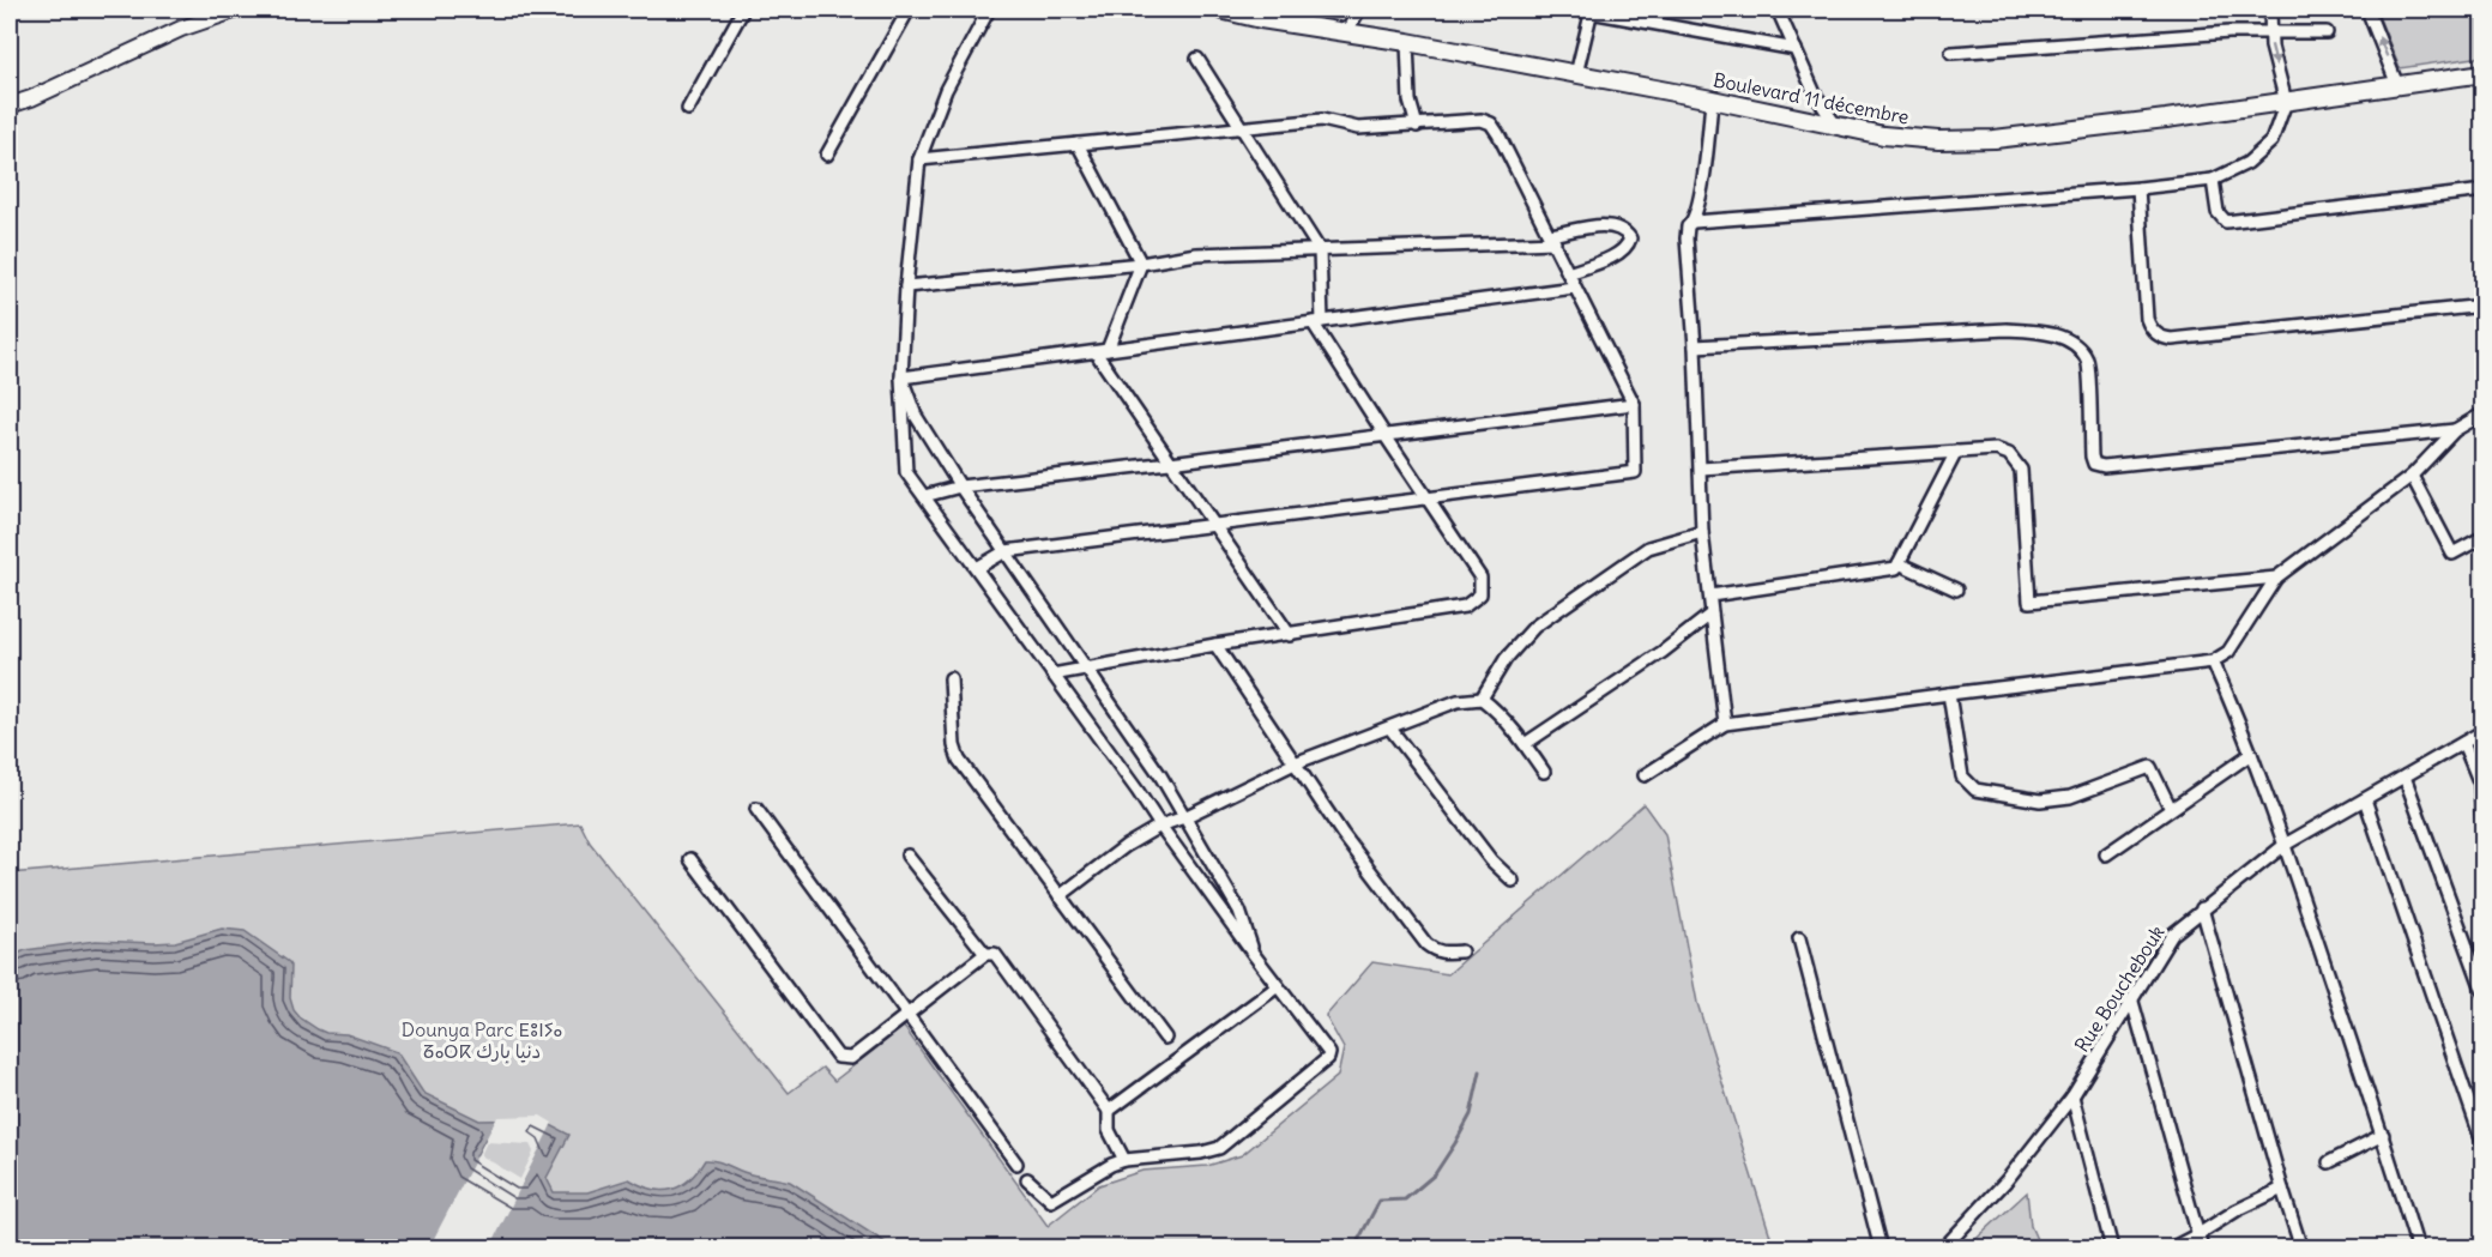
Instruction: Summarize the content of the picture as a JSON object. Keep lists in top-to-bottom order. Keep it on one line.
{"streets":{"main road":["Boulevard 11 décembre"],"street":["Rue Bouchebouk"]},"parks":["Dounya Parc ⴹⵓⵏⵢⴰ ⵒⴰⵔⴽ دنيا بارك"]}
